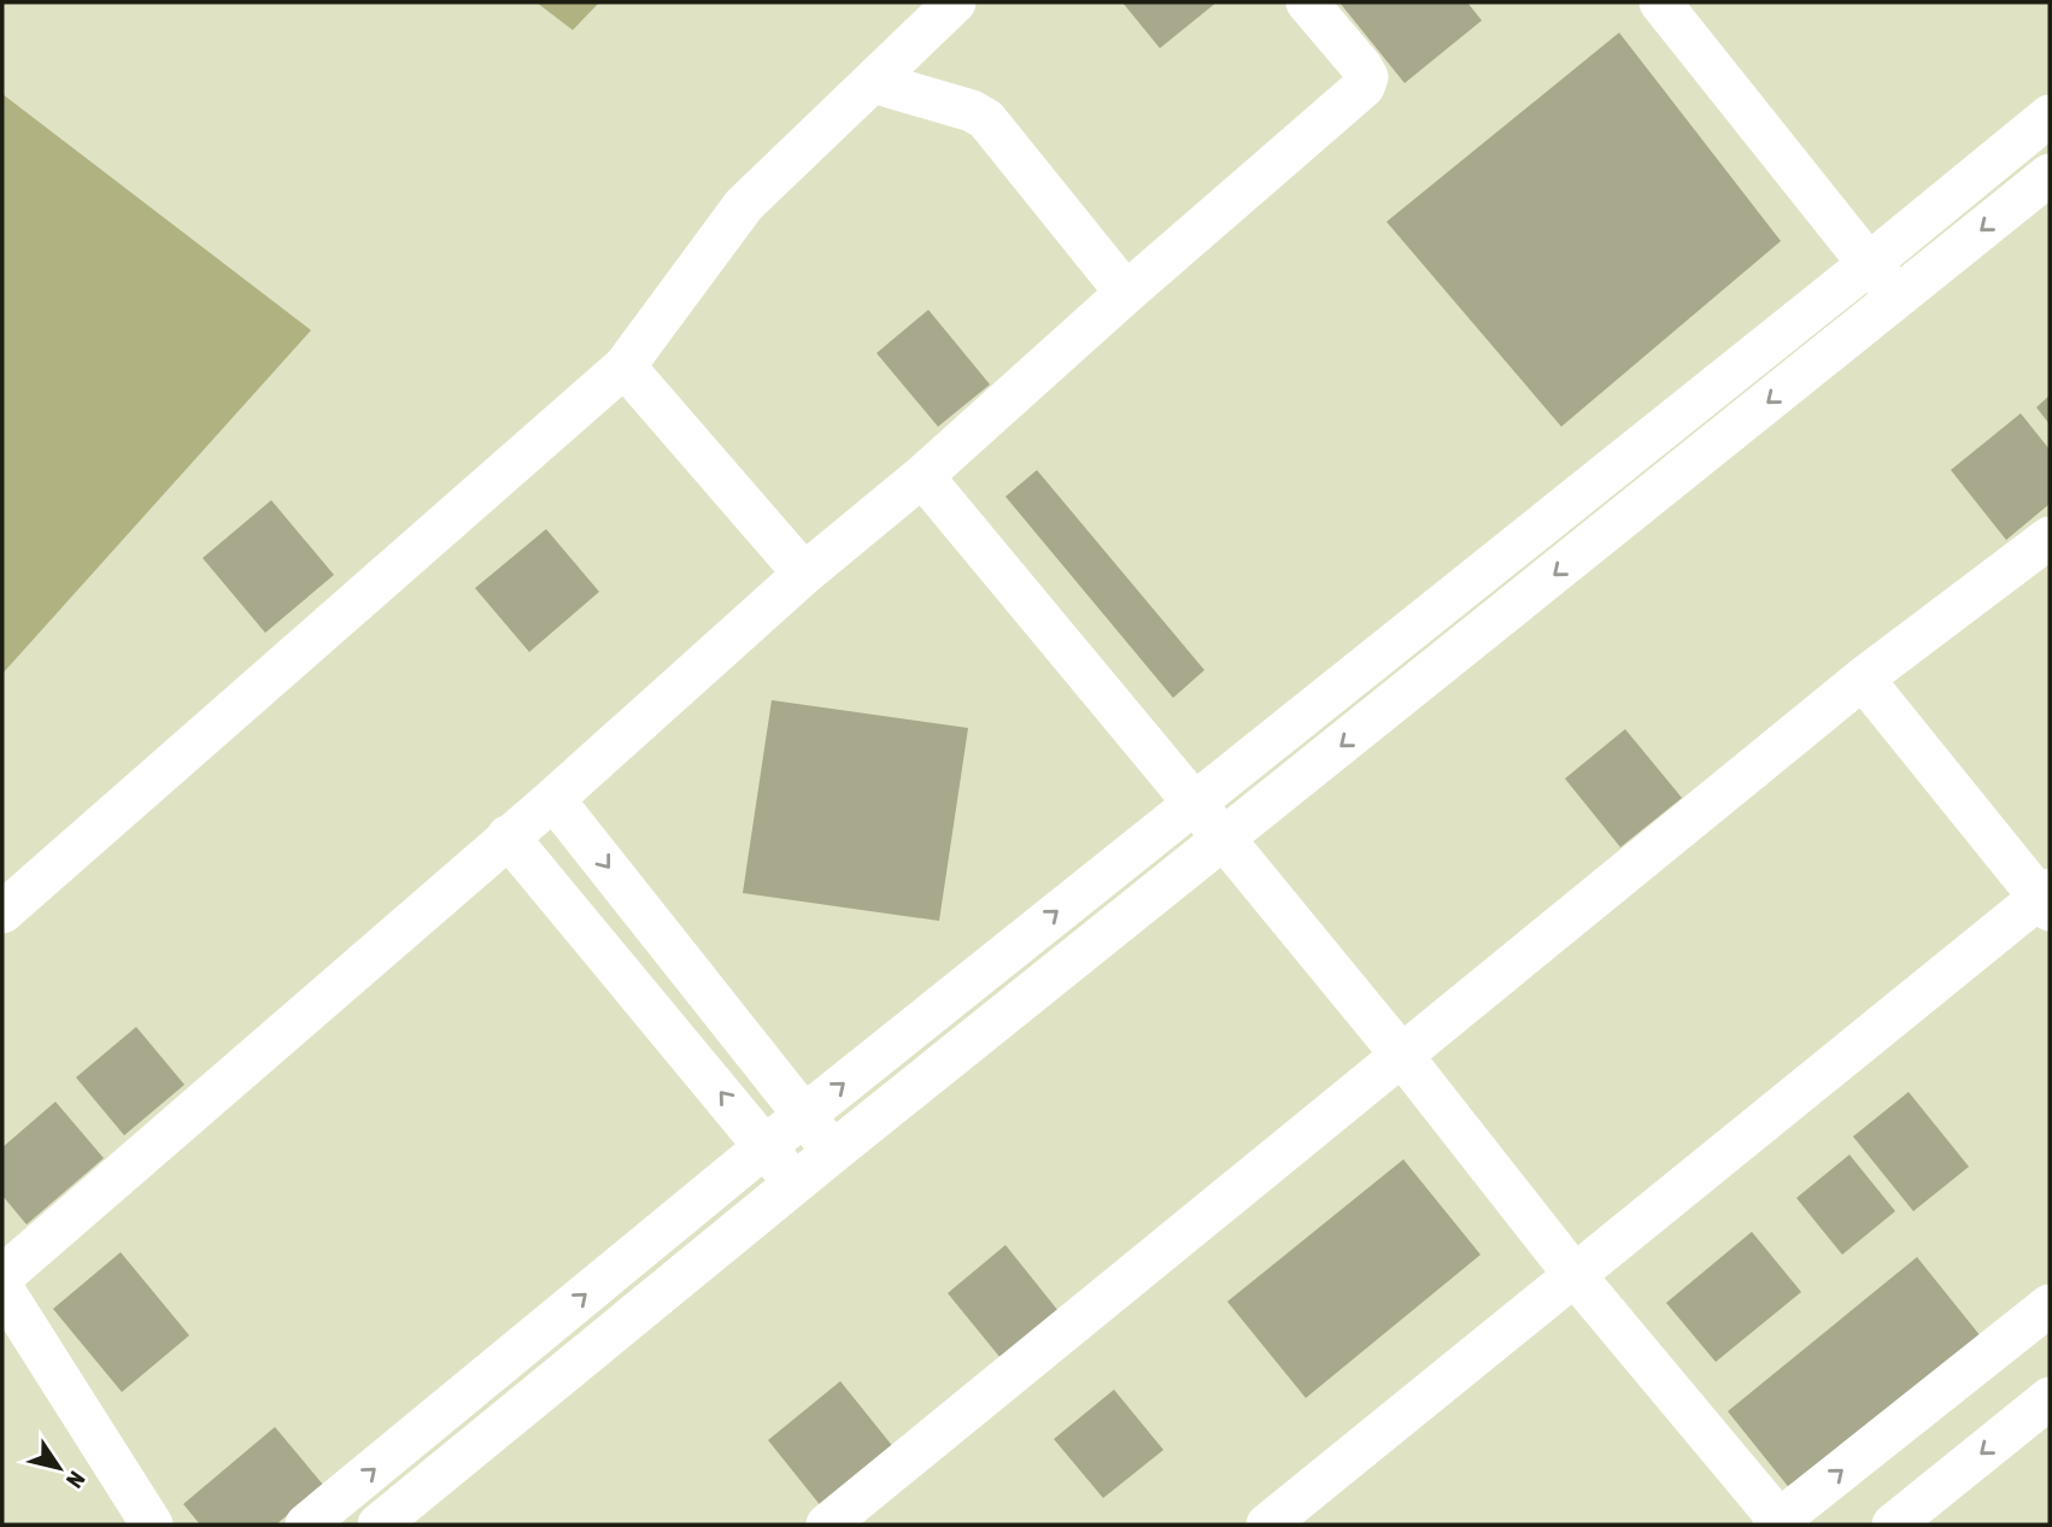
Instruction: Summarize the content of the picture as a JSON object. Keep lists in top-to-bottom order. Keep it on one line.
{"north":"bottom right"}
